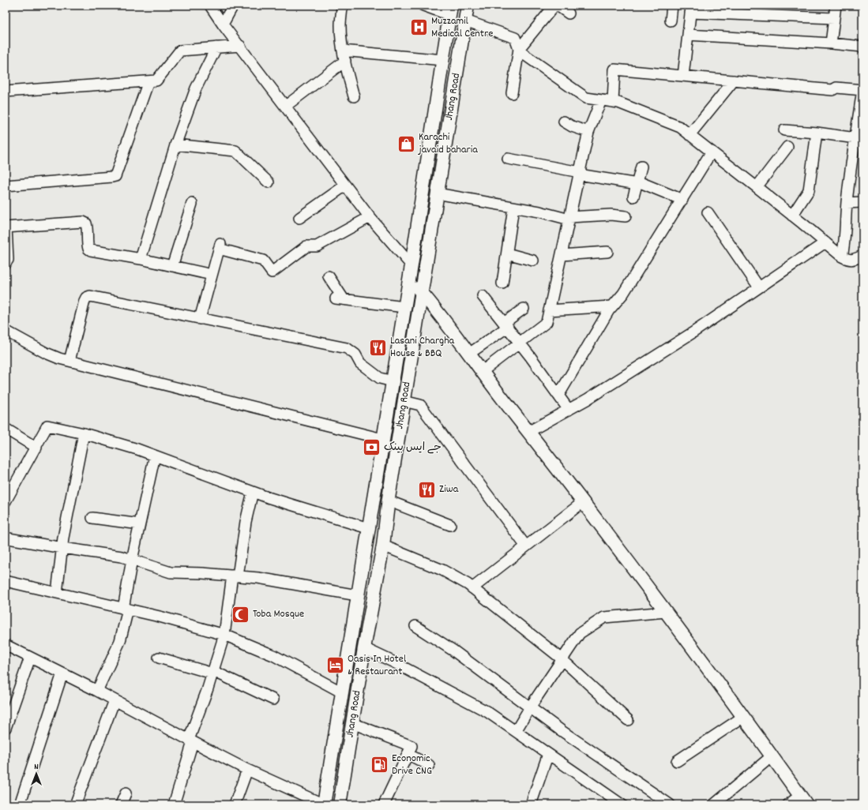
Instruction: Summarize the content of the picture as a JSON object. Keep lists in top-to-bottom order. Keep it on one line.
{"streets":{"main road":["Jhang Road"]},"places":{"hospital":["Muzzamil Medical Centre"],"shop":["Karachi javaid baharia"],"restaurant":["Lasani Chargha House & BBQ","Ziwa"],"bank":["جے ایس بینک"],"mosque":["Toba Mosque"],"hotel":["Oasis In Hotel & Restaurant"],"fuel station":["Economic Drive CNG"]},"north":"top"}
